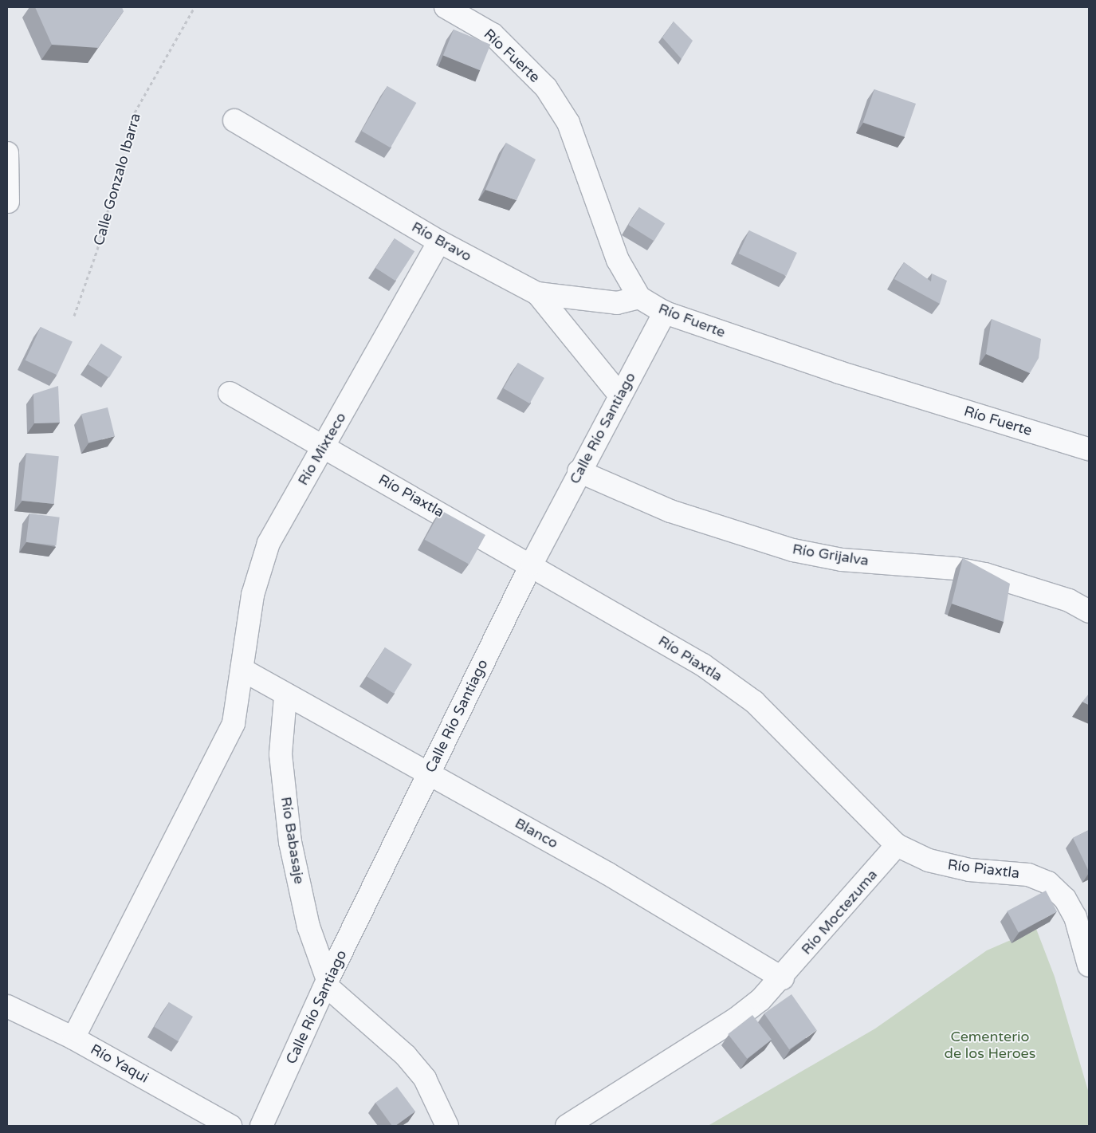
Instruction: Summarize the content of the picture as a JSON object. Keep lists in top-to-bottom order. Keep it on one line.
{"streets":{"street":["Río Fuerte","Río Bravo","Calle Río Santiago","Río Mixteco","Río Piaxtla","Río Grijalva","Blanco","Río Babasaje","Río Moctezuma","Río Yaqui"],"path":["Calle Gonzalo Ibarra"]},"crossings":[["Río Fuerte","Calle Río Santiago"],["Río Bravo","Calle Río Santiago"],["Río Bravo","Río Mixteco"],["Calle Río Santiago","Río Piaxtla"],["Calle Río Santiago","Río Grijalva"],["Calle Río Santiago","Blanco"],["Calle Río Santiago","Río Babasaje"],["Río Mixteco","Río Piaxtla"],["Río Mixteco","Blanco"],["Río Mixteco","Río Yaqui"],["Río Piaxtla","Río Moctezuma"],["Blanco","Río Babasaje"],["Blanco","Río Moctezuma"]],"parks":["Cementerio de los Heroes"]}
